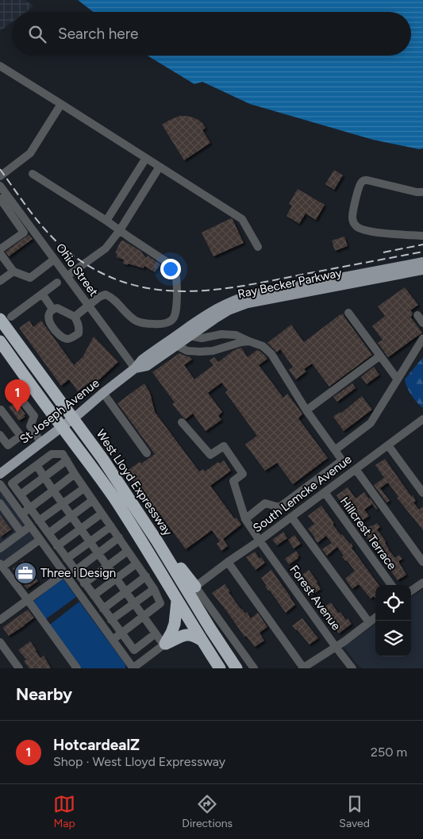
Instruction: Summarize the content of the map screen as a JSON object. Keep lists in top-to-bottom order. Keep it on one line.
{"streets":{"highway":["West Lloyd Expressway"],"main road":["Ray Becker Parkway","St Joseph Avenue"],"street":["Ohio Street","South Lemcke Avenue","Hillcrest Terrace","Forest Avenue"]},"crossings":[["Ohio Street","Ray Becker Parkway"],["Ohio Street","St Joseph Avenue"],["Ray Becker Parkway","St Joseph Avenue"],["St Joseph Avenue","West Lloyd Expressway"],["South Lemcke Avenue","Hillcrest Terrace"],["South Lemcke Avenue","Forest Avenue"]],"places":{"office":["Three i Design"]},"page":{"search":"Search here","pins":"1","heading":"Nearby","list":[{"mark":"1","name":"HotcardealZ","note":"Shop · West Lloyd Expressway","value":"250 m"}],"nav":["Map","Directions","Saved"]}}
